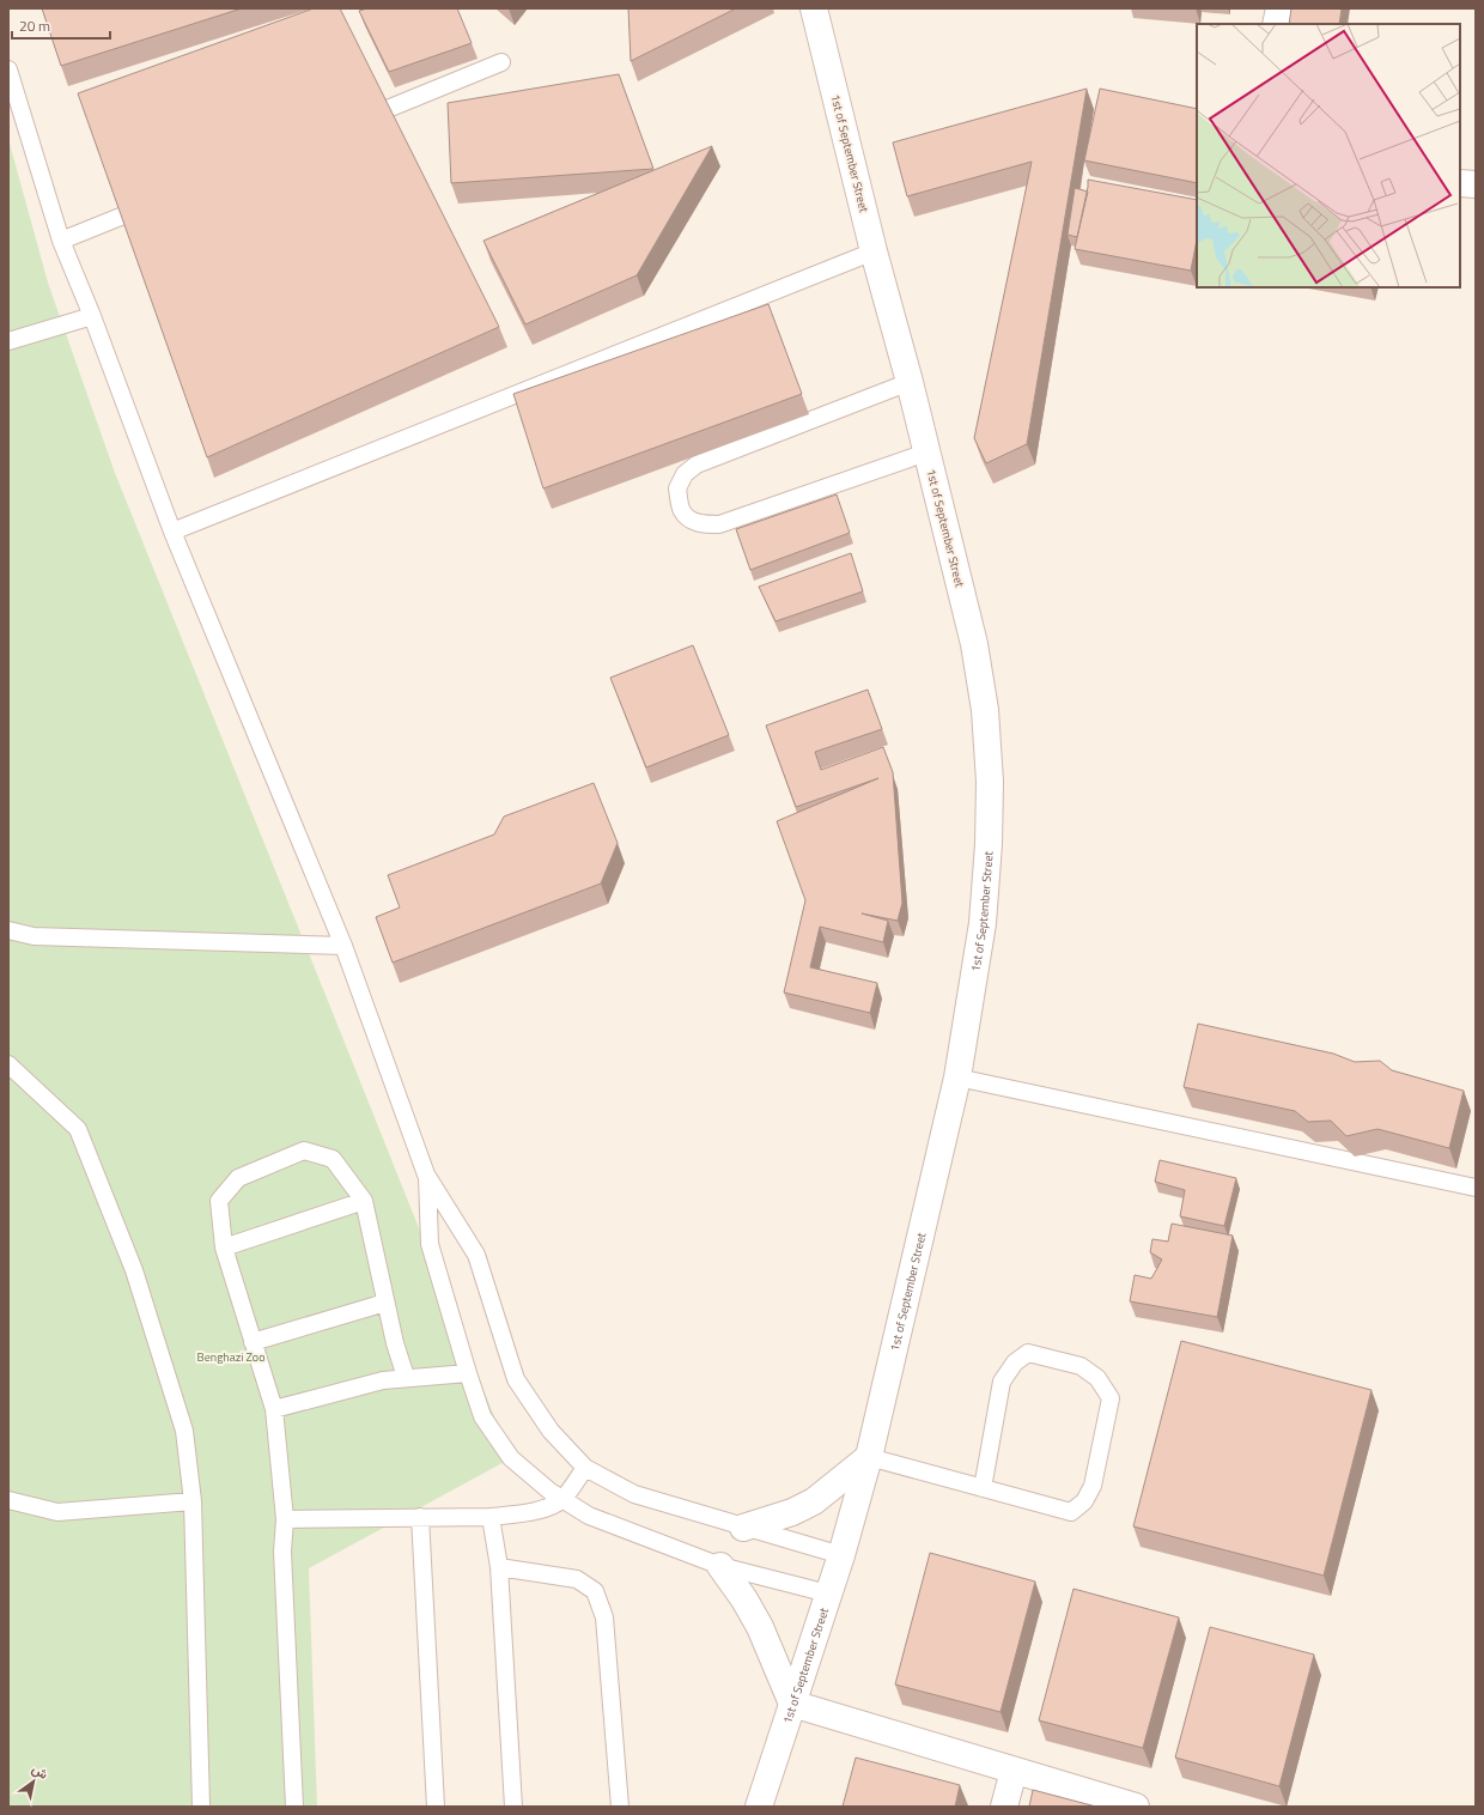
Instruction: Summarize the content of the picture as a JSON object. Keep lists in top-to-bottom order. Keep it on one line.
{"streets":{"street":["1st of September Street"]},"parks":["Benghazi Zoo"],"scale_bar":"20 m","north":"top right"}
